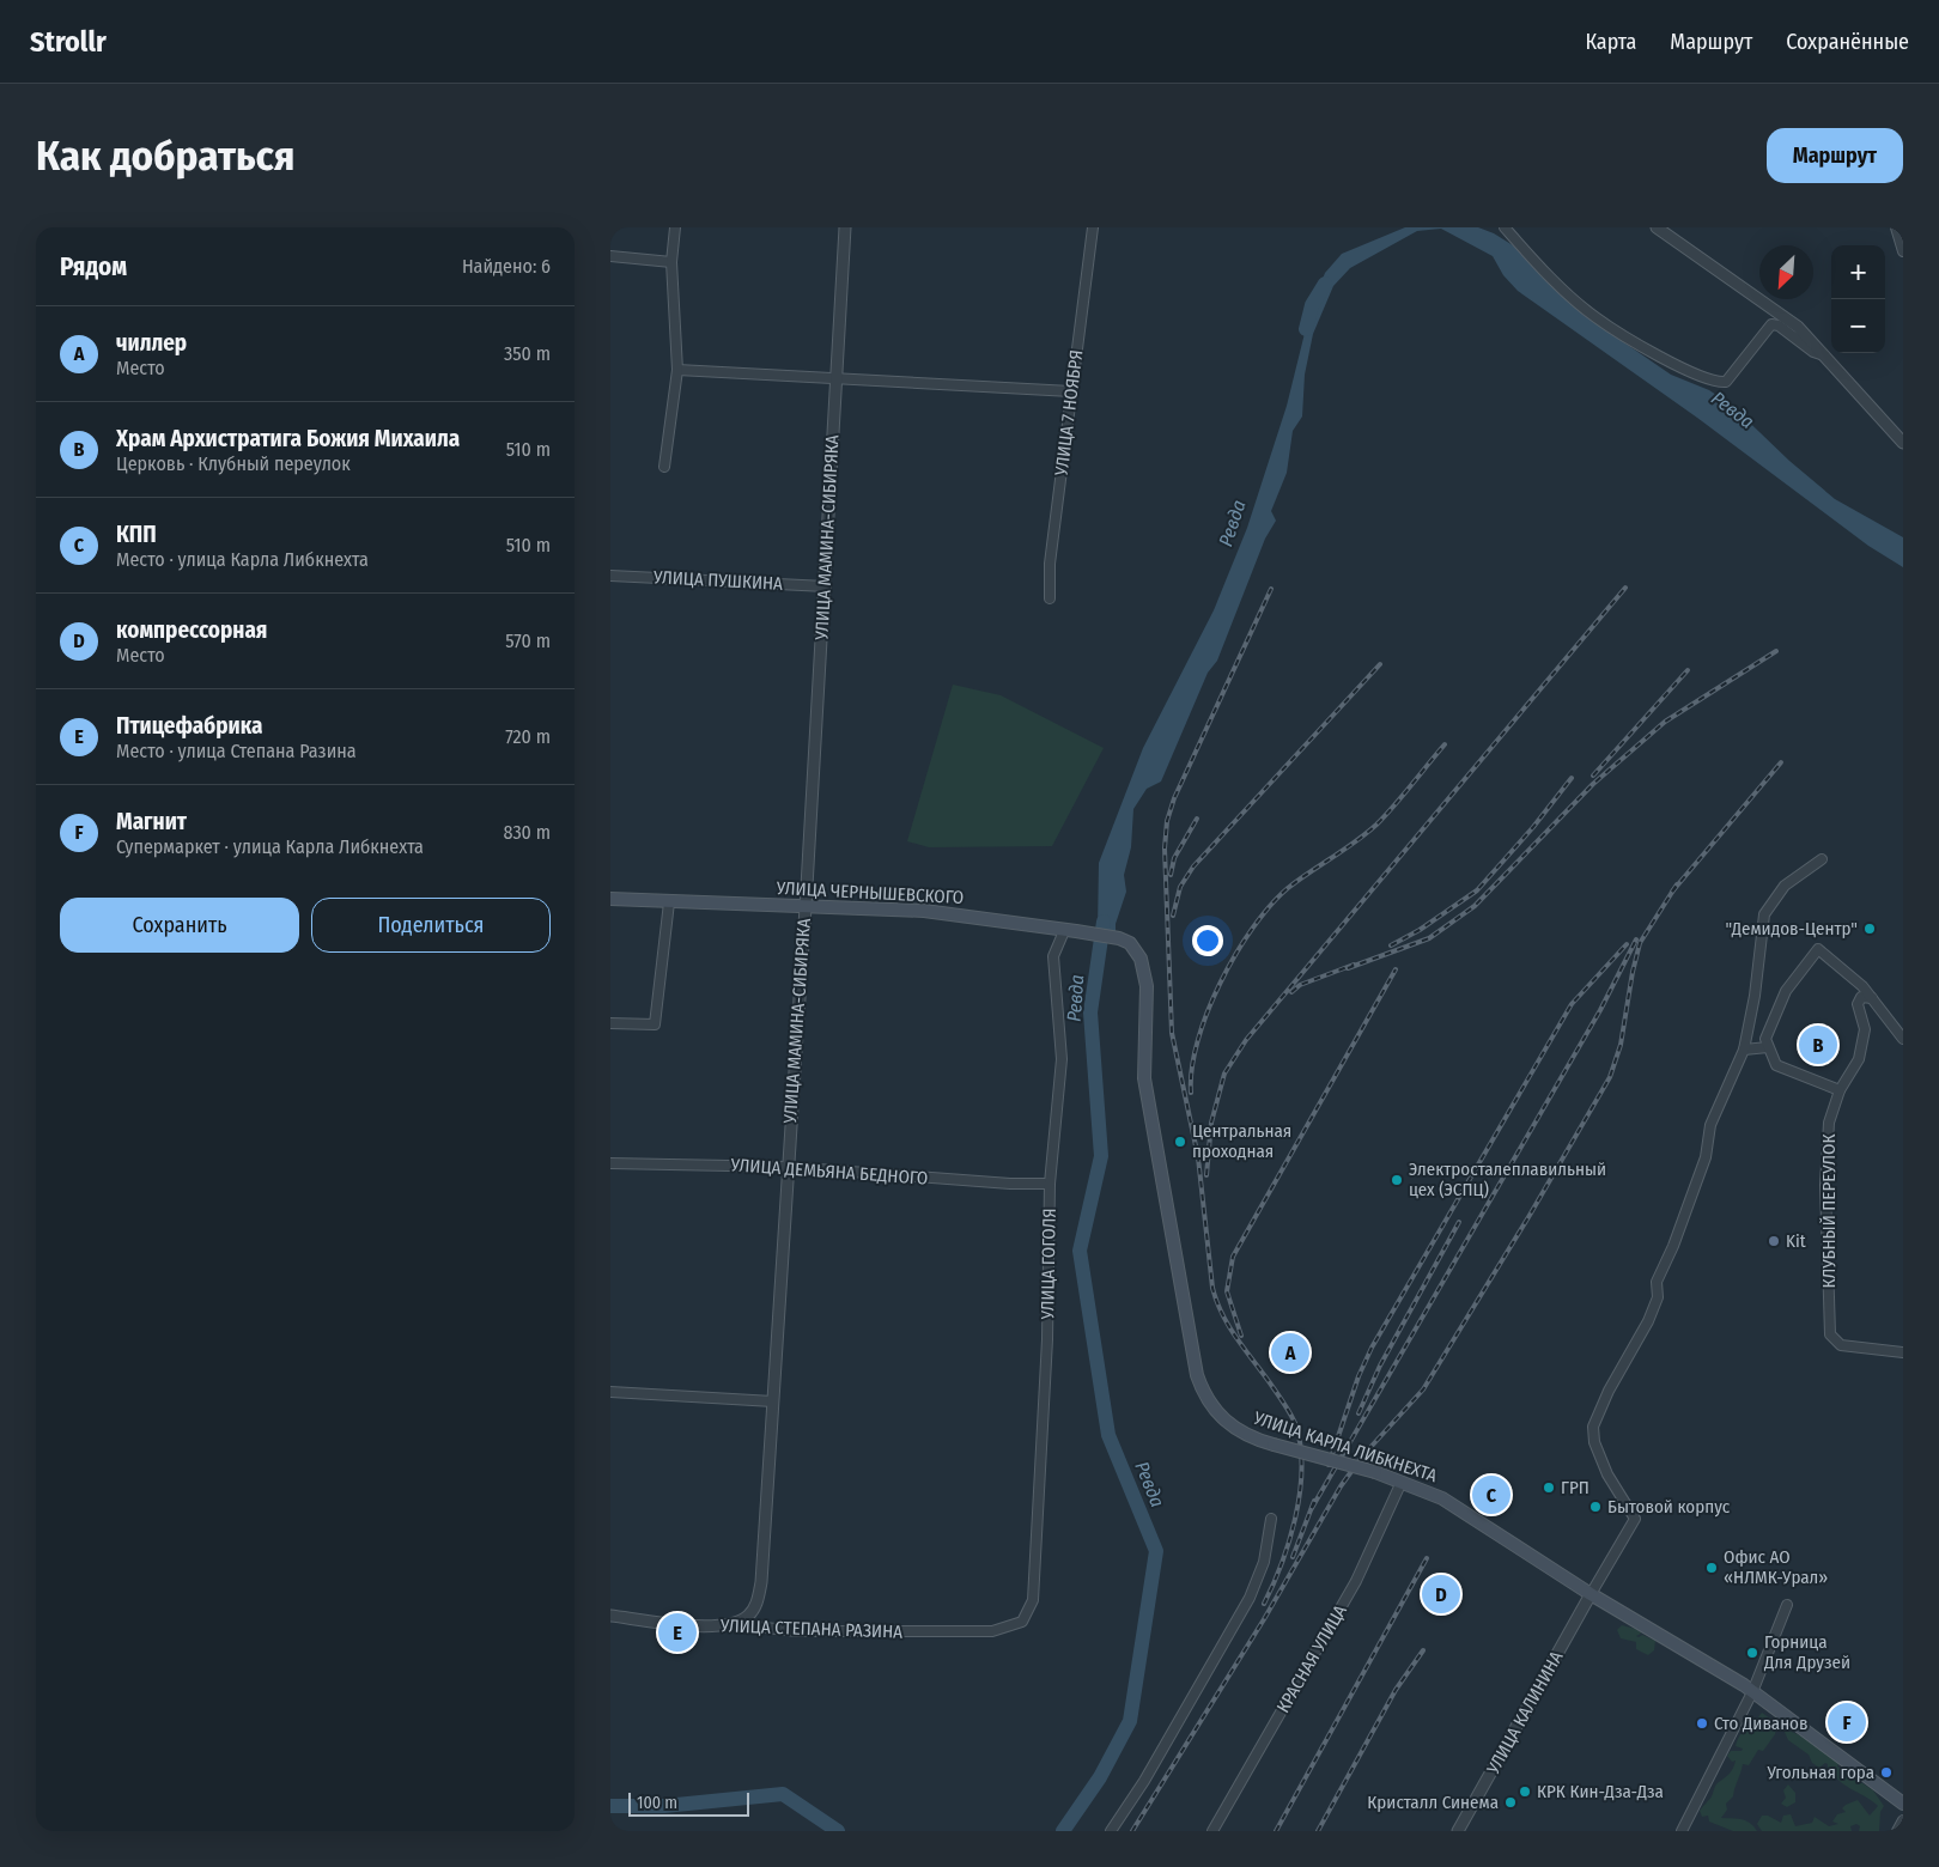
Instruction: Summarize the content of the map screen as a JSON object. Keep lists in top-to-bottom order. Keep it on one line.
{"streets":{"main road":["УЛИЦА ЧЕРНЫШЕВСКОГО","УЛИЦА КАРЛА ЛИБКНЕХТА"],"street":["УЛИЦА 7 НОЯБРЯ","УЛИЦА МАМИНА-СИБИРЯКА","УЛИЦА ПУШКИНА","УЛИЦА ДЕМЬЯНА БЕДНОГО","КЛУБНЫЙ ПЕРЕУЛОК","УЛИЦА ГОГОЛЯ","УЛИЦА СТЕПАНА РАЗИНА","КРАСНАЯ УЛИЦА","УЛИЦА КАЛИНИНА"]},"crossings":[["УЛИЦА МАМИНА-СИБИРЯКА","УЛИЦА ПУШКИНА"],["УЛИЦА МАМИНА-СИБИРЯКА","УЛИЦА ЧЕРНЫШЕВСКОГО"],["УЛИЦА МАМИНА-СИБИРЯКА","УЛИЦА ДЕМЬЯНА БЕДНОГО"],["УЛИЦА МАМИНА-СИБИРЯКА","УЛИЦА СТЕПАНА РАЗИНА"],["УЛИЦА ЧЕРНЫШЕВСКОГО","УЛИЦА ГОГОЛЯ"],["УЛИЦА ЧЕРНЫШЕВСКОГО","УЛИЦА КАРЛА ЛИБКНЕХТА"],["УЛИЦА ДЕМЬЯНА БЕДНОГО","УЛИЦА ГОГОЛЯ"],["УЛИЦА ГОГОЛЯ","УЛИЦА СТЕПАНА РАЗИНА"],["УЛИЦА КАРЛА ЛИБКНЕХТА","КРАСНАЯ УЛИЦА"],["УЛИЦА КАРЛА ЛИБКНЕХТА","УЛИЦА КАЛИНИНА"]],"water":["Ревда"],"places":["\"Демидов-Центр\"","Центральная проходная","Электросталеплавильный цех (ЭСПЦ)","Kit","ГРП","Бытовой корпус","Офис АО «НЛМК-Урал»","Горница Для Друзей","Сто Диванов","Угольная гора","КРК Кин-Дза-Дза","Кристалл Синема"],"scale_bar":"100 m","north":"bottom left","page":{"header":"Strollr","nav":["Карта","Маршрут","Сохранённые"],"buttons":["Маршрут",["Сохранить","Поделиться"]],"title":"Как добраться","heading":["Рядом","Найдено: 6"],"map_buttons":["+","−"],"list":[{"mark":"A","name":"чиллер","note":"Место","value":"350 m"},{"mark":"B","name":"Храм Архистратига Божия Михаила","note":"Церковь · Клубный переулок","value":"510 m"},{"mark":"C","name":"КПП","note":"Место · улица Карла Либкнехта","value":"510 m"},{"mark":"D","name":"компрессорная","note":"Место","value":"570 m"},{"mark":"E","name":"Птицефабрика","note":"Место · улица Степана Разина","value":"720 m"},{"mark":"F","name":"Магнит","note":"Супермаркет · улица Карла Либкнехта","value":"830 m"}],"pins":["B","A","C","D","E","F"],"scale":"100 m"}}
